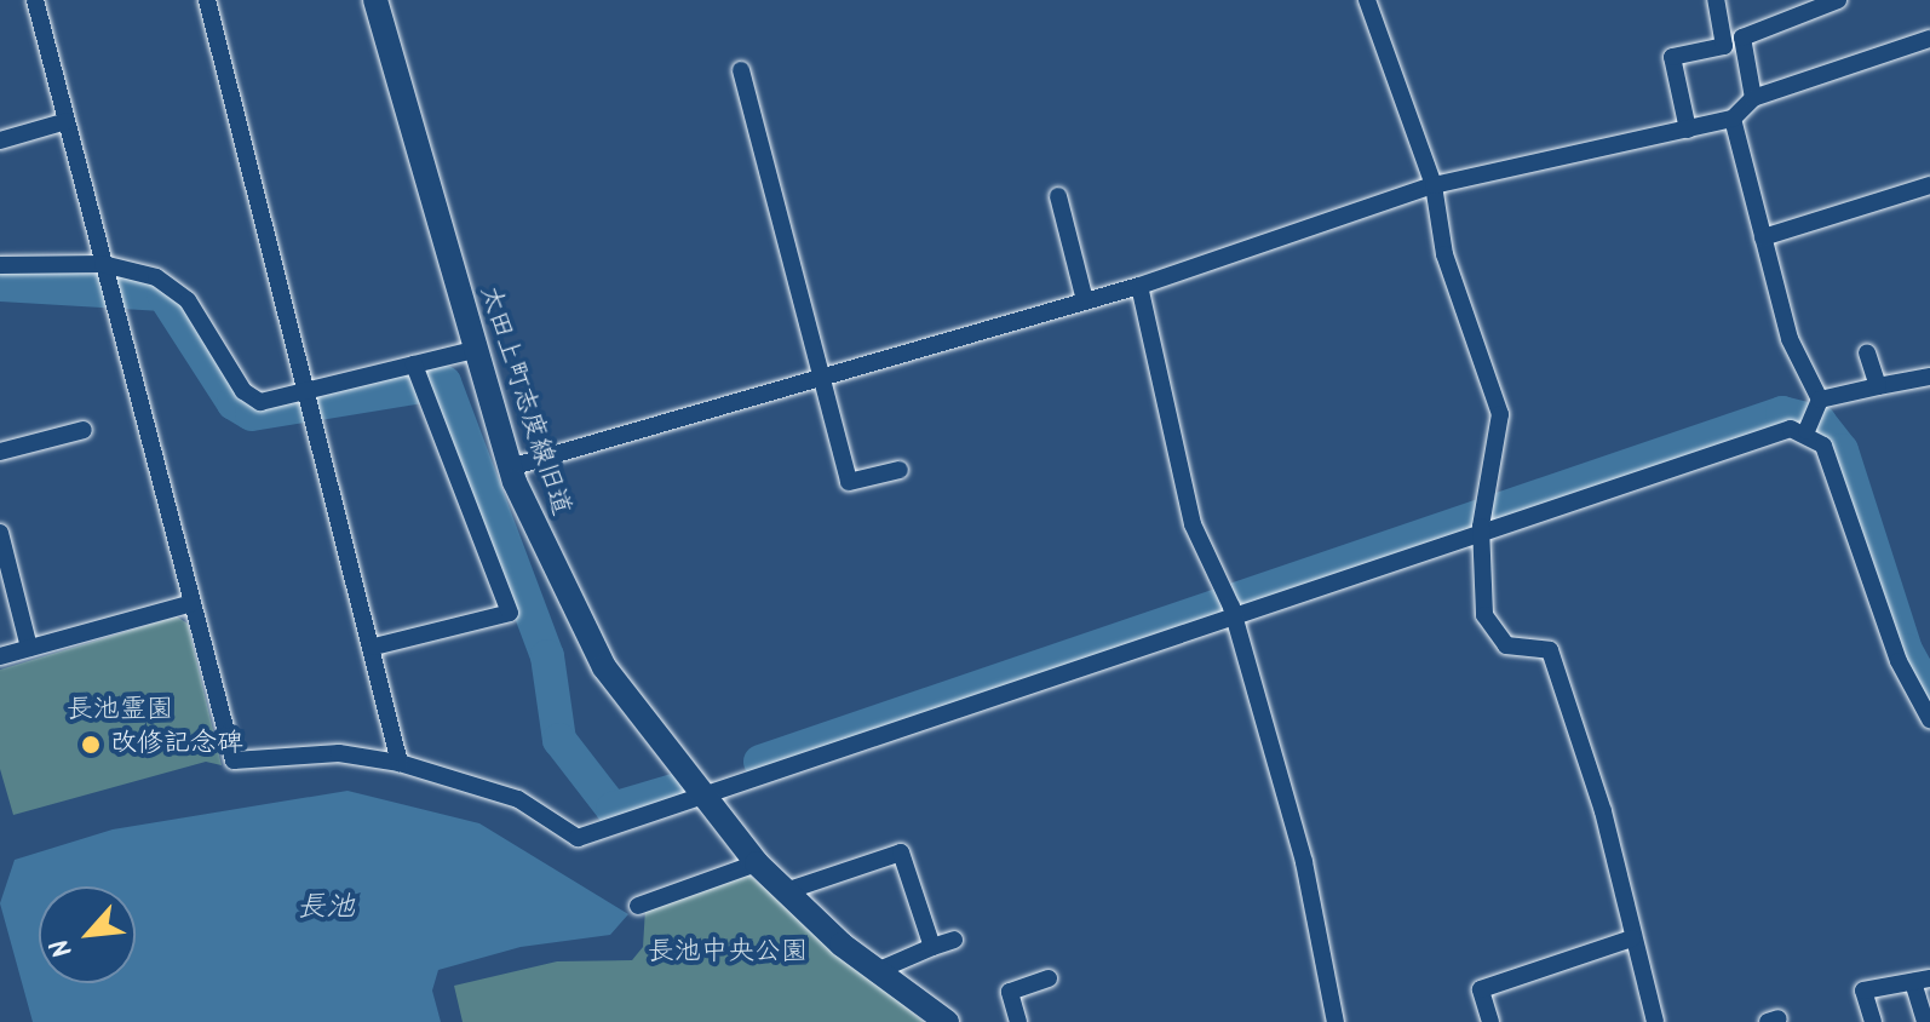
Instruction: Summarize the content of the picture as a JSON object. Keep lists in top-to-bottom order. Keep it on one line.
{"streets":{"street":["太田上町志度線旧道"]},"water":["長池"],"parks":["長池霊園","長池中央公園"],"places":["改修記念碑"],"north":"bottom left"}
